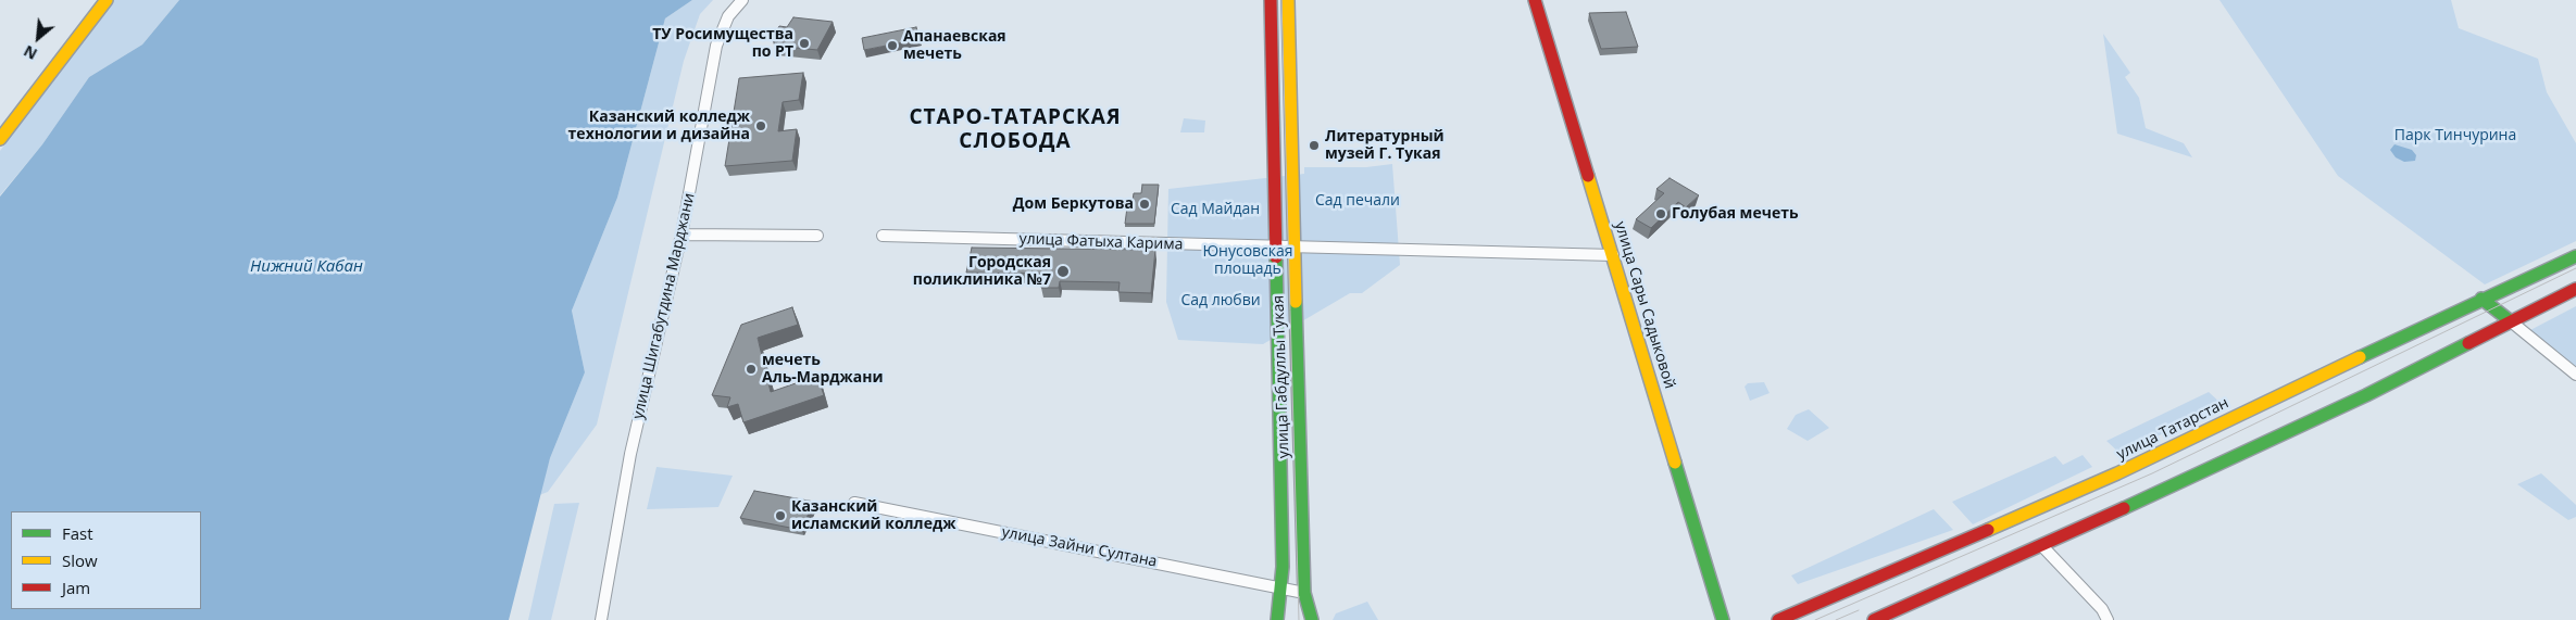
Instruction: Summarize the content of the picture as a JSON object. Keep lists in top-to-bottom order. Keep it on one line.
{"streets":{"main road":["улица Сары Садыковой","улица Габдуллы Тукая","улица Татарстан"],"street":["улица Фатыха Карима","улица Шигабутдина Марджани","улица Зайни Султана"]},"crossings":[["улица Фатыха Карима","улица Сары Садыковой"],["улица Фатыха Карима","улица Габдуллы Тукая"],["улица Габдуллы Тукая","улица Зайни Султана"]],"districts":["СТАРО-ТАТАРСКАЯ СЛОБОДА"],"water":["Нижний Кабан"],"parks":["Парк Тинчурина","Сад печали","Сад Майдан","Юнусовская площадь","Сад любви"],"places":["ТУ Росимущества по РТ","Апанаевская мечеть","Казанский колледж технологии и дизайна","Литературный музей Г. Тукая","Дом Беркутова","Голубая мечеть","Городская поликлиника №7","мечеть Аль-Марджани","Казанский исламский колледж"],"legend":["Fast","Slow","Jam"],"north":"bottom left"}
